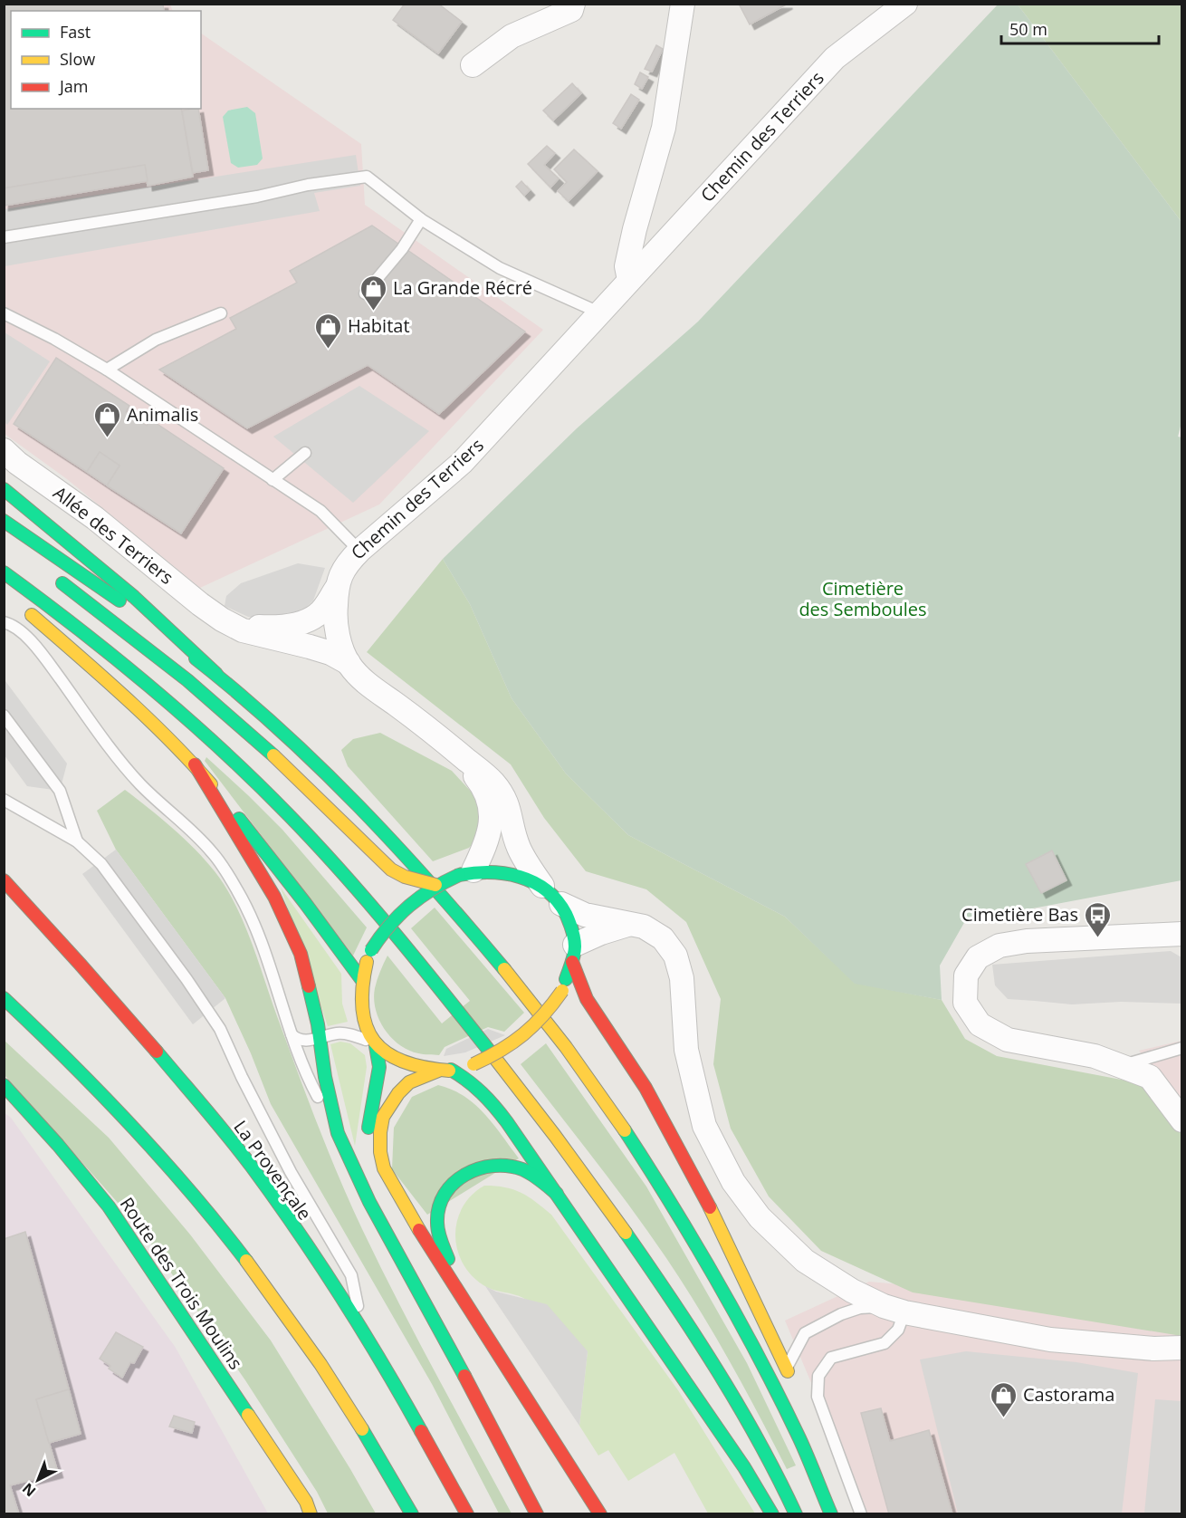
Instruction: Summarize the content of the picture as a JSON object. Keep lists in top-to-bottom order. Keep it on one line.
{"streets":{"main road":["La Provençale","Route des Trois Moulins"],"street":["Chemin des Terriers","Allée des Terriers"]},"crossings":[["Chemin des Terriers","Allée des Terriers"]],"parks":["Cimetière des Semboules"],"places":{"shop":["La Grande Récré","Habitat","Animalis","Castorama"],"bus stop":["Cimetière Bas"]},"legend":["Fast","Slow","Jam"],"scale_bar":"50 m","north":"bottom left"}
